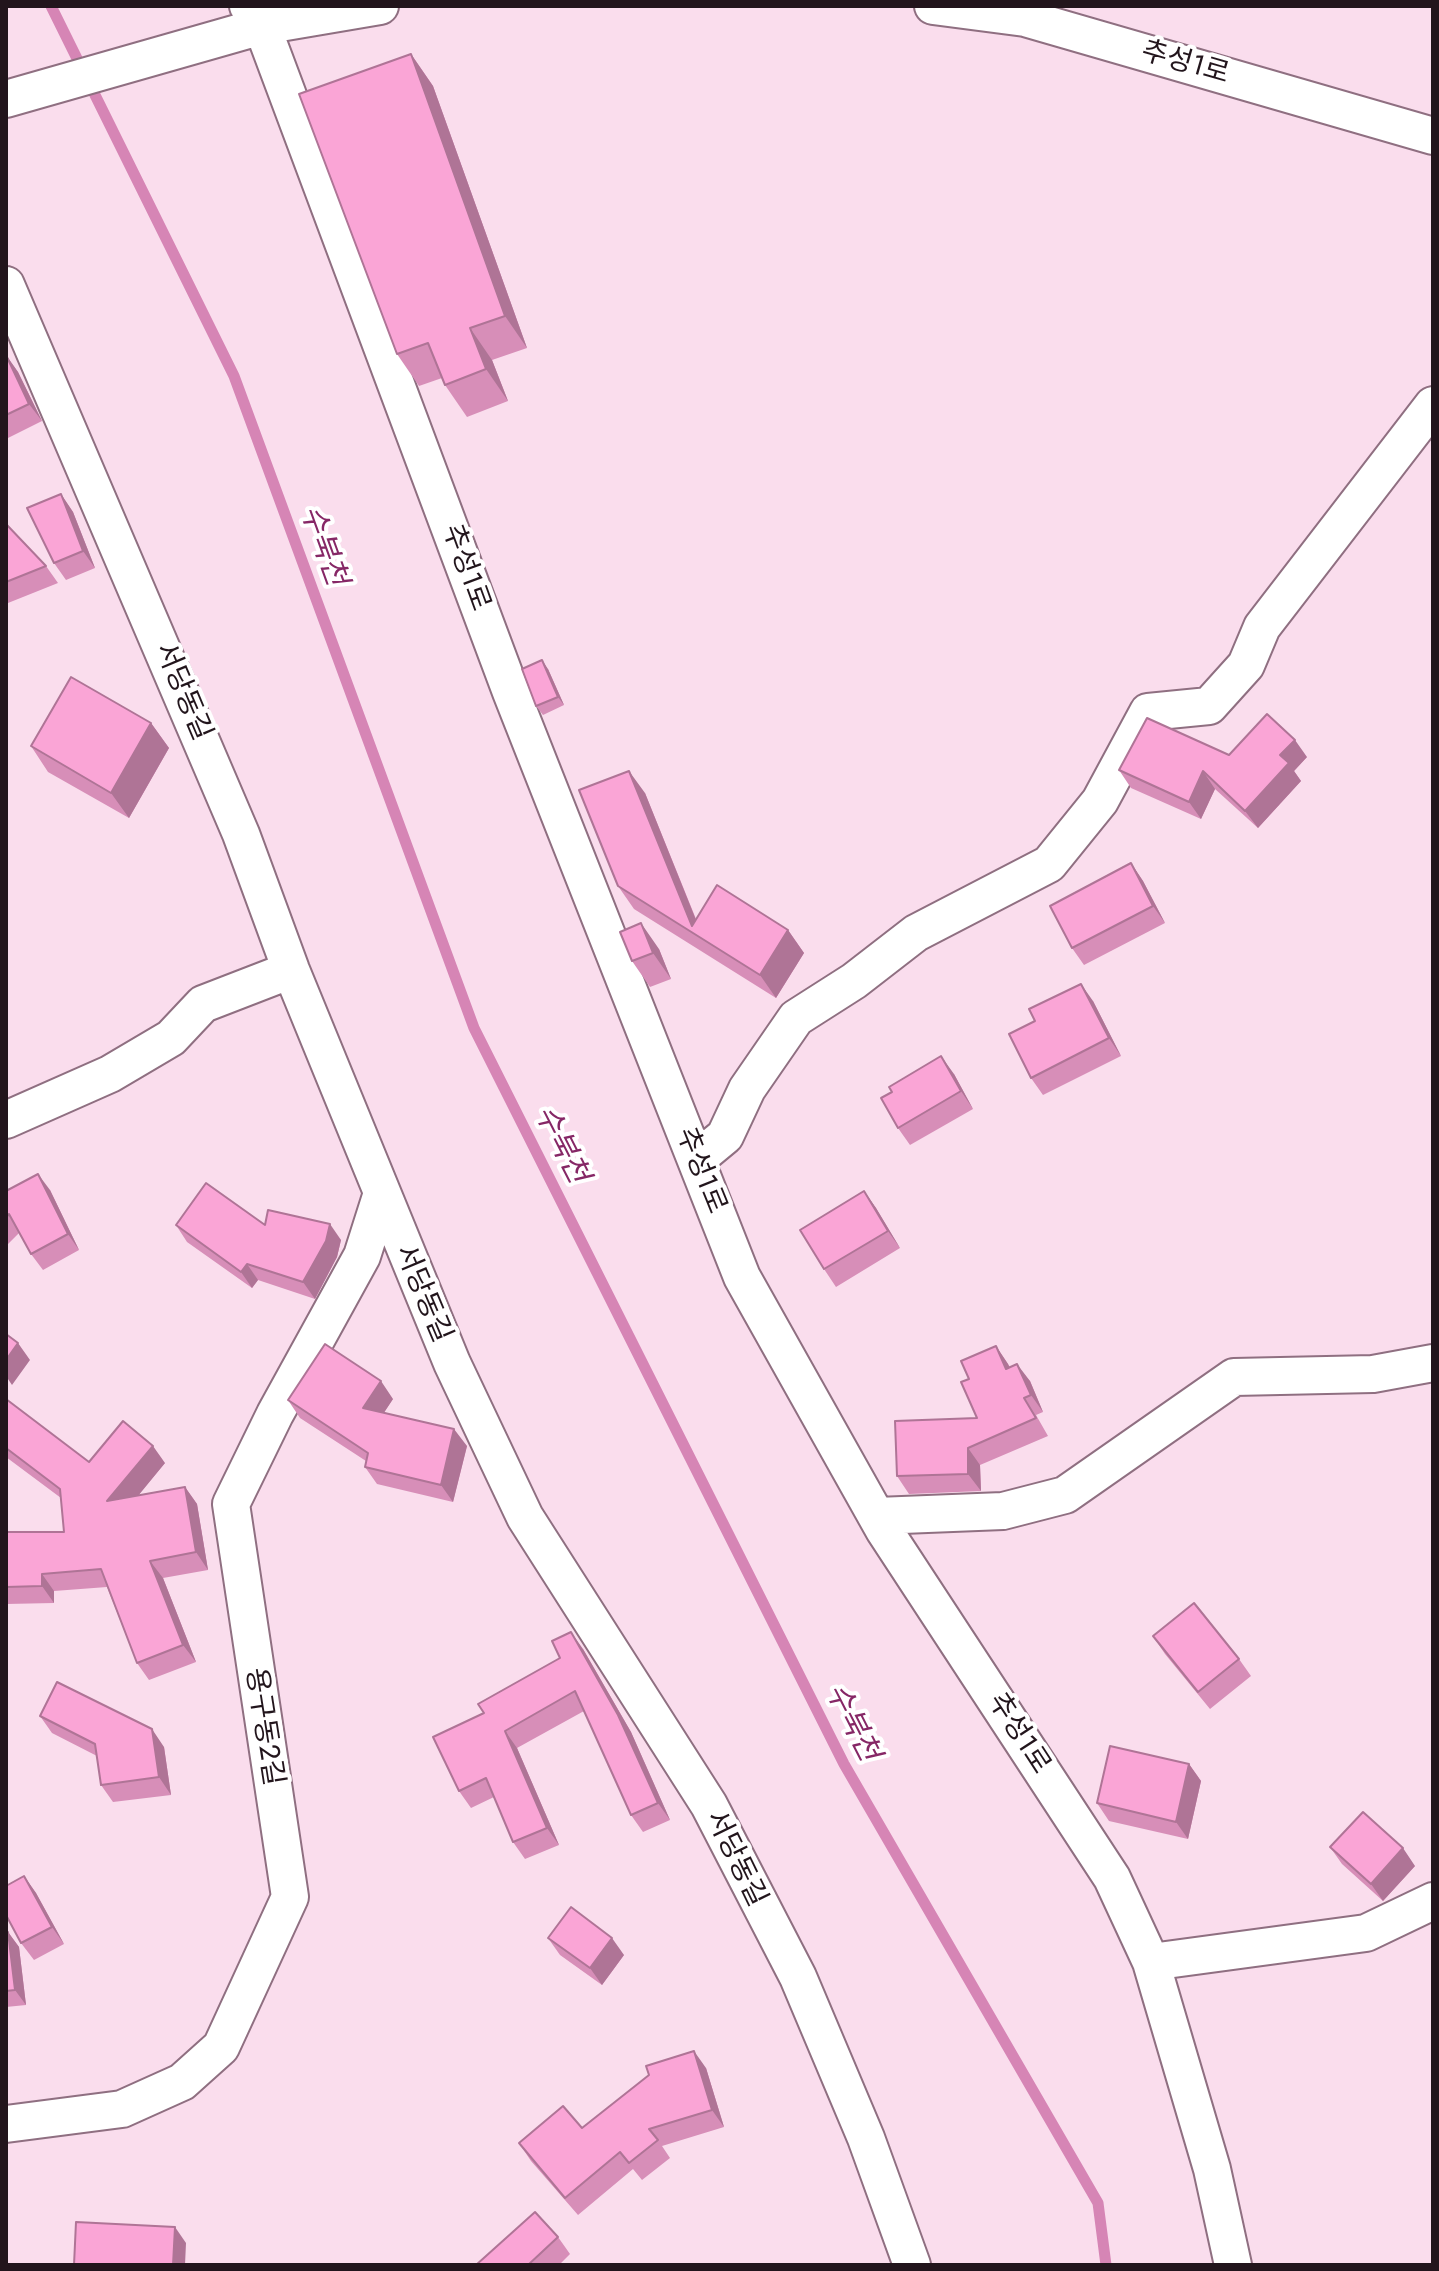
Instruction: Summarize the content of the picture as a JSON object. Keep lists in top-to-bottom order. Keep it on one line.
{"streets":{"street":["추성1로","서당동길","용구동2길"]},"crossings":[["서당동길","용구동2길"]],"water":["수북천"]}
